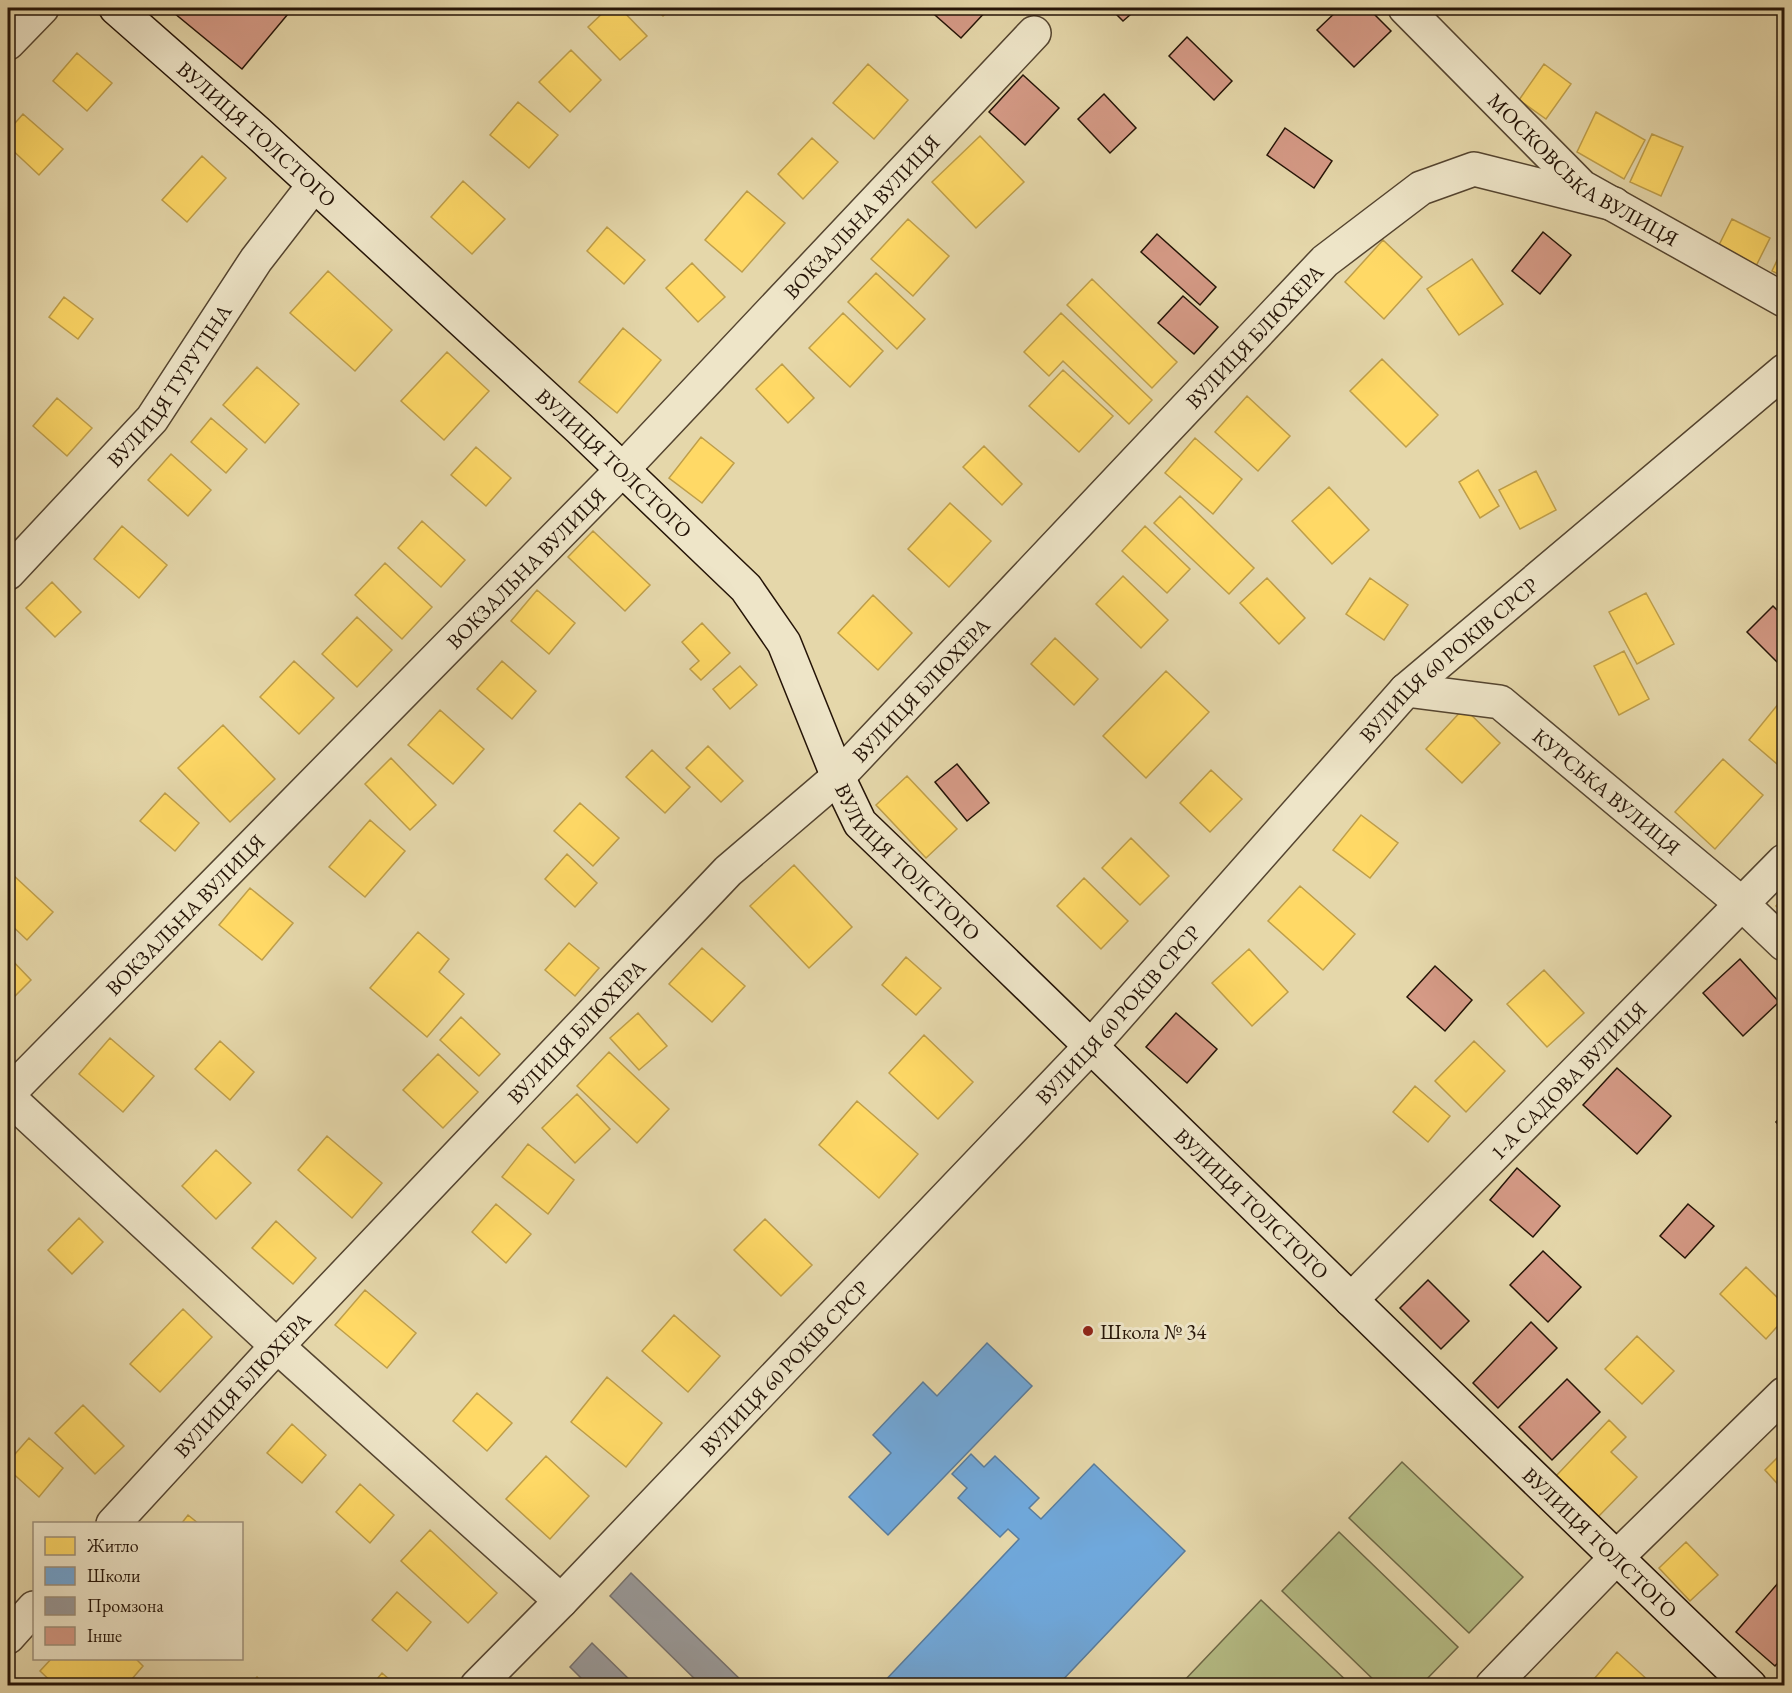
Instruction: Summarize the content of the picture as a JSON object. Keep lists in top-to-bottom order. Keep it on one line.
{"streets":{"street":["ВУЛИЦЯ ТОЛСТОГО","МОСКОВСЬКА ВУЛИЦЯ","ВОКЗАЛЬНА ВУЛИЦЯ","ВУЛИЦЯ БЛЮХЕРА","ВУЛИЦЯ ТУРУТІНА","ВУЛИЦЯ 60 РОКІВ СРСР","КУРСЬКА ВУЛИЦЯ","1-А САДОВА ВУЛИЦЯ"]},"crossings":[["ВУЛИЦЯ ТОЛСТОГО","ВОКЗАЛЬНА ВУЛИЦЯ"],["ВУЛИЦЯ ТОЛСТОГО","ВУЛИЦЯ БЛЮХЕРА"],["ВУЛИЦЯ ТОЛСТОГО","ВУЛИЦЯ ТУРУТІНА"],["ВУЛИЦЯ ТОЛСТОГО","ВУЛИЦЯ 60 РОКІВ СРСР"],["ВУЛИЦЯ ТОЛСТОГО","1-А САДОВА ВУЛИЦЯ"],["МОСКОВСЬКА ВУЛИЦЯ","ВУЛИЦЯ БЛЮХЕРА"],["ВУЛИЦЯ 60 РОКІВ СРСР","КУРСЬКА ВУЛИЦЯ"],["КУРСЬКА ВУЛИЦЯ","1-А САДОВА ВУЛИЦЯ"]],"places":["Школа № 34"],"legend":["Житло","Школи","Промзона","Інше"]}
